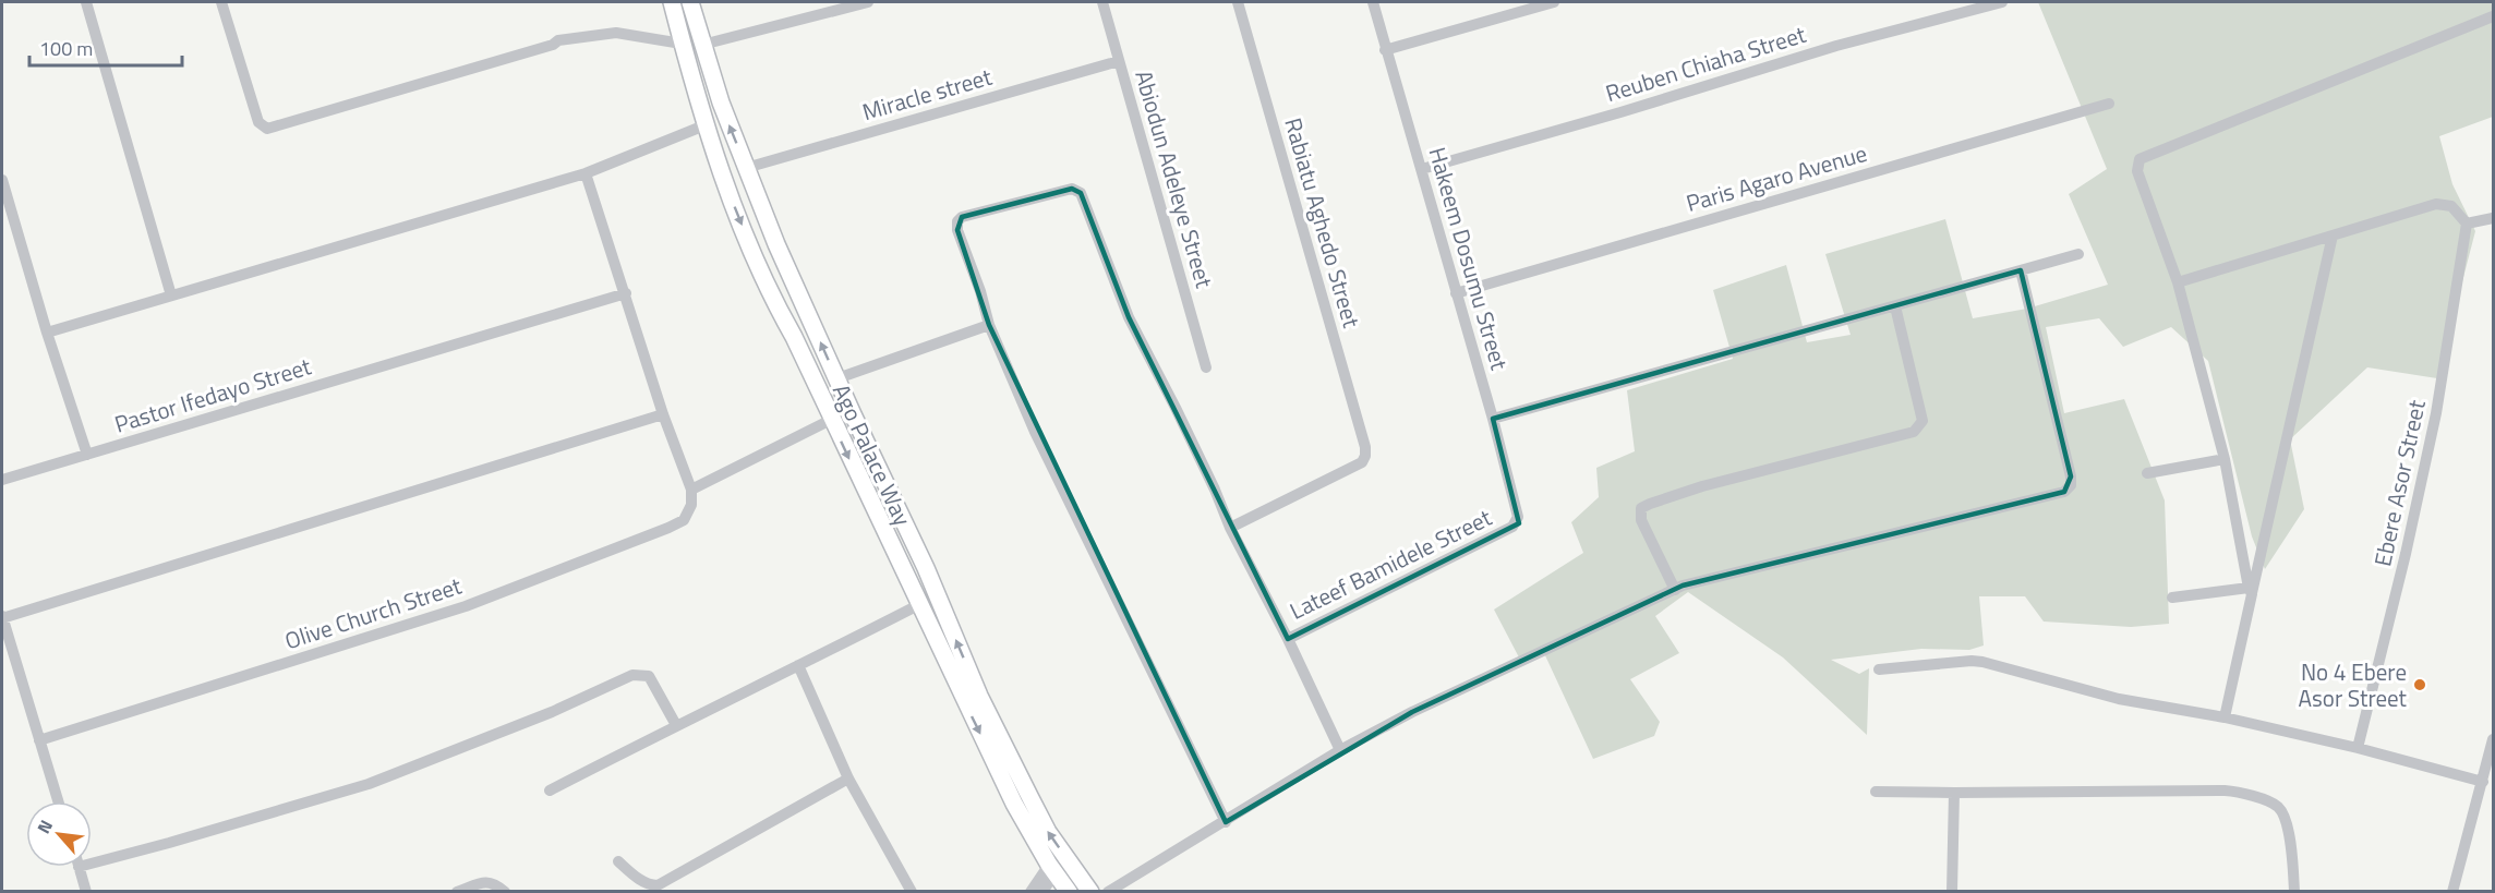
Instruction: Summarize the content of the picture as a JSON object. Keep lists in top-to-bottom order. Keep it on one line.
{"streets":{"main road":["Ago Palace Way"],"street":["Reuben Chiaha Street","Miracle street","Paris Agaro Avenue","Abiodun Adeleye Street","Rabiatu Aghedo Street","Hakeem Dosumu Street","Pastor Ifedayo Street","Ebere Asor Street","Lateef Bamidele Street","Olive Church Street"]},"crossings":[["Reuben Chiaha Street","Hakeem Dosumu Street"],["Miracle street","Abiodun Adeleye Street"],["Miracle street","Ago Palace Way"],["Paris Agaro Avenue","Hakeem Dosumu Street"],["Hakeem Dosumu Street","Lateef Bamidele Street"]],"places":["No 4 Ebere Asor Street"],"scale_bar":"100 m","north":"top left"}
